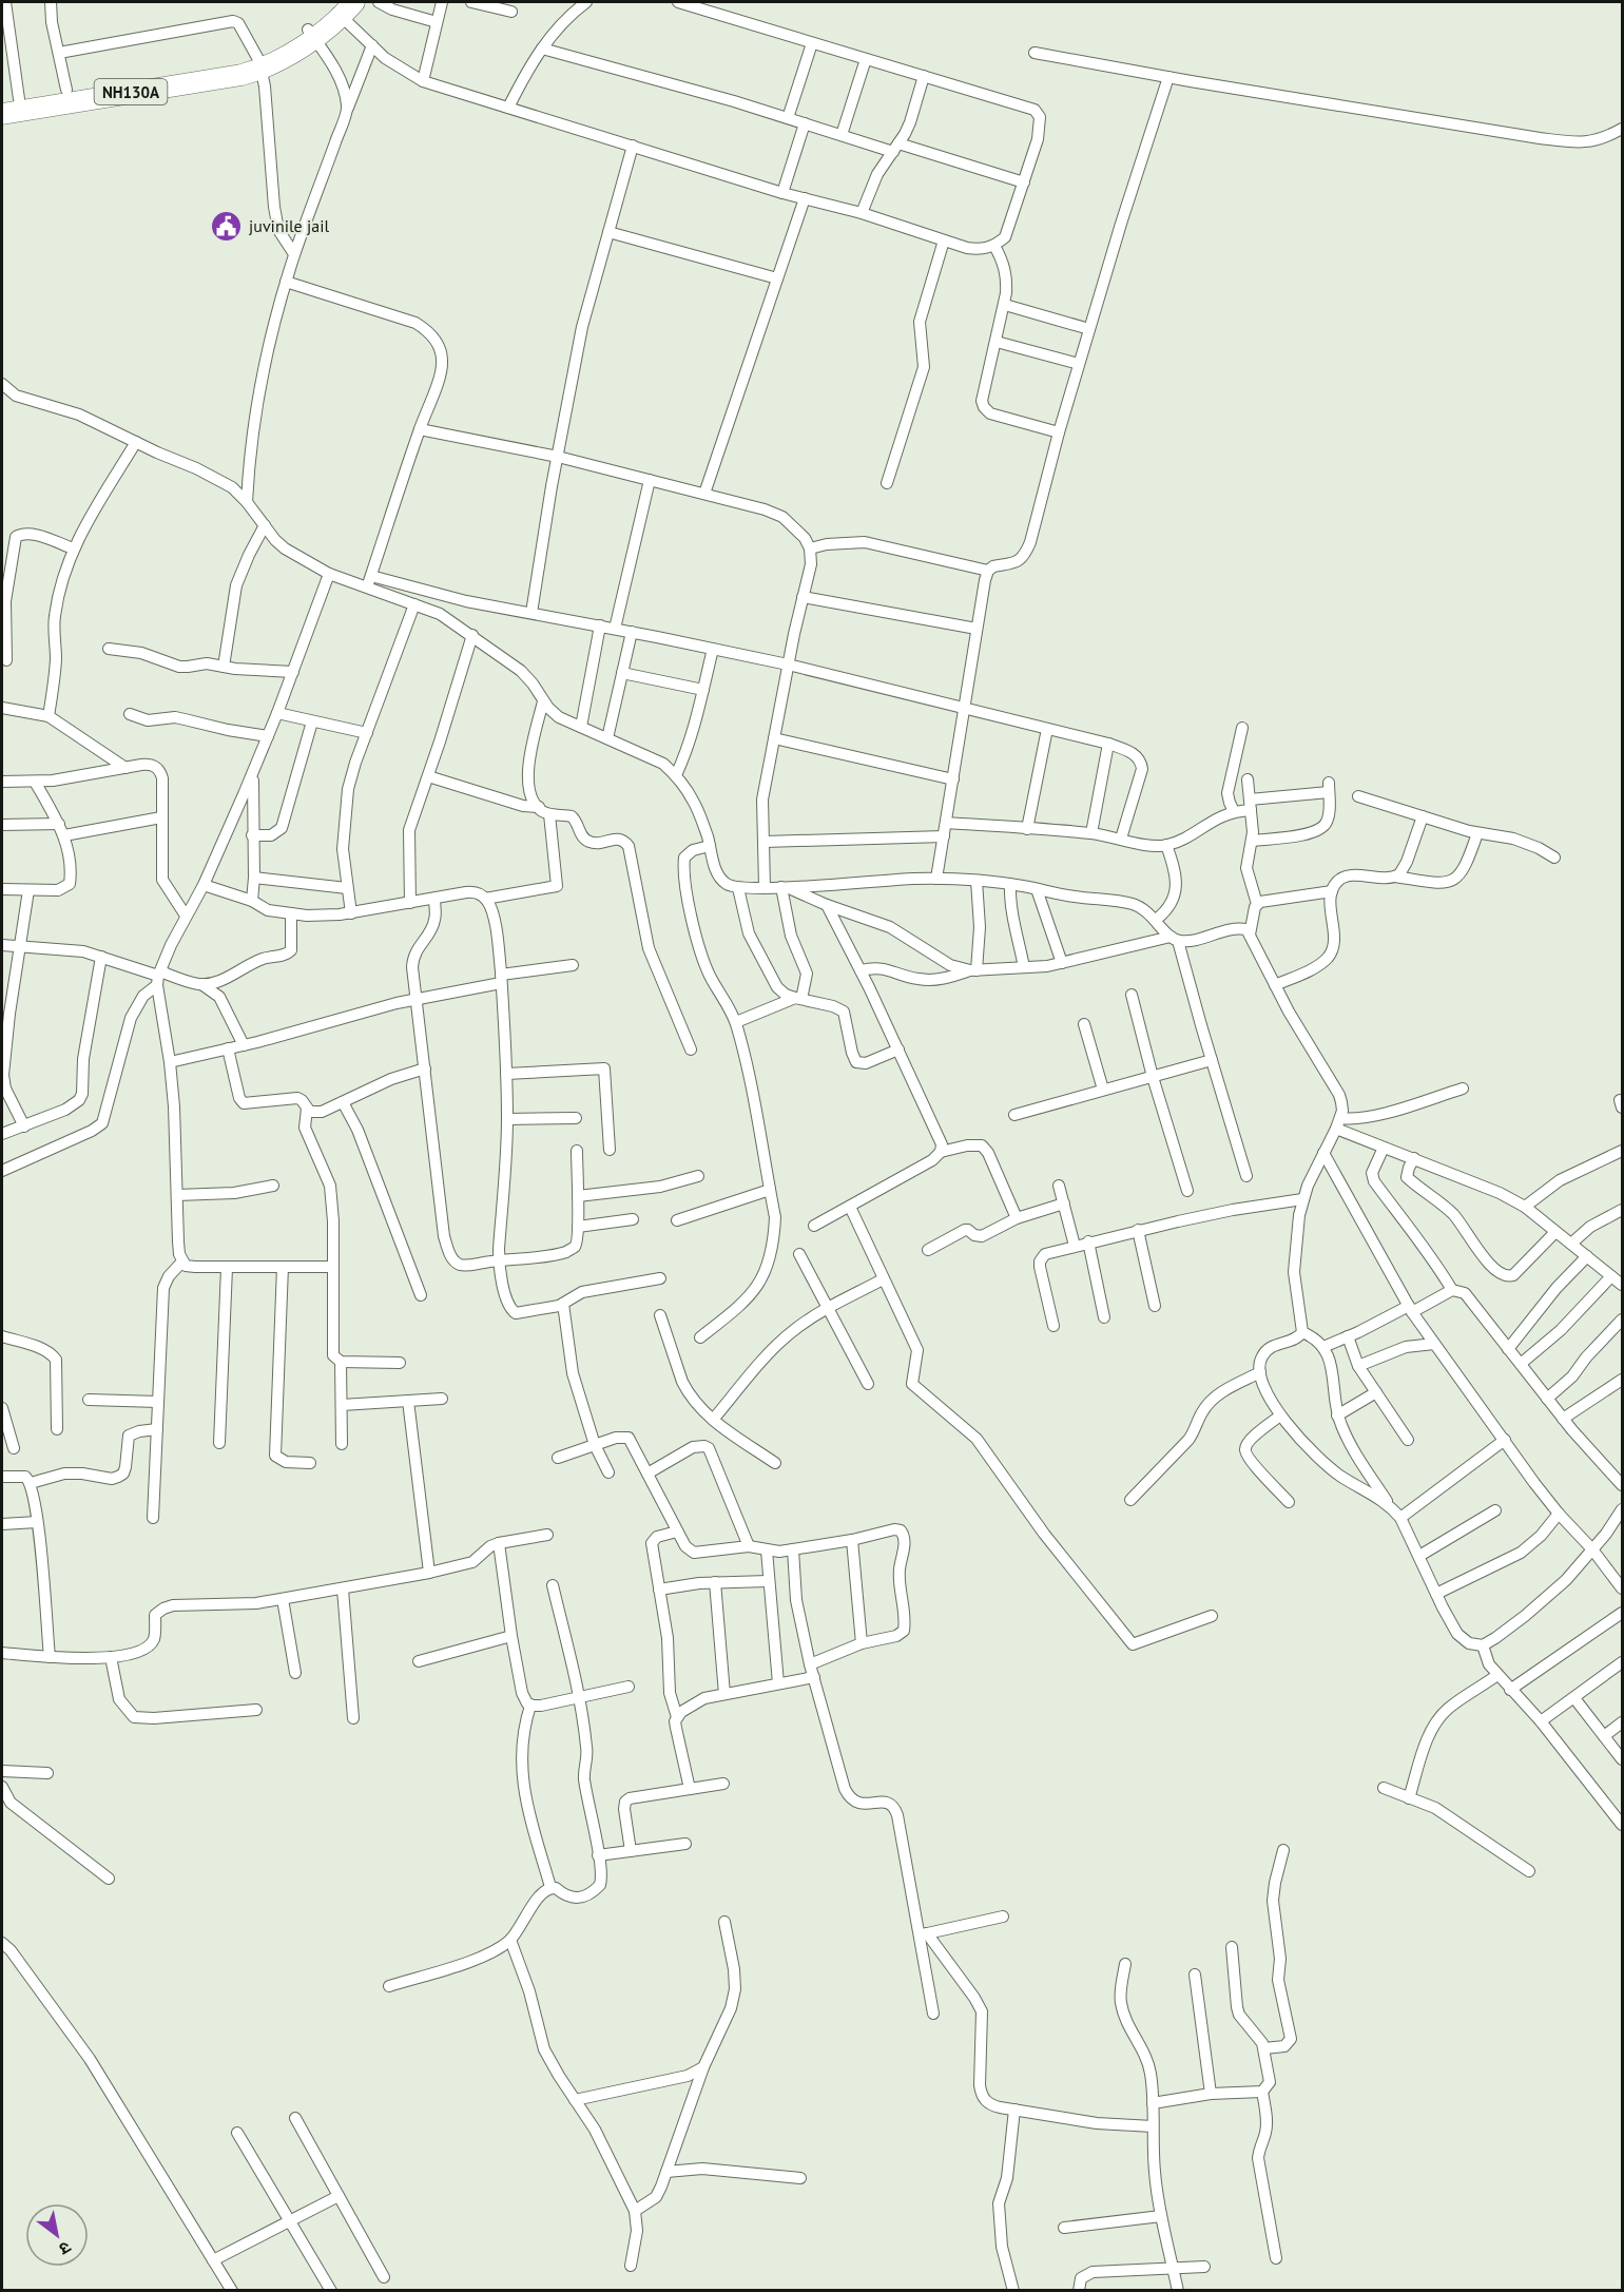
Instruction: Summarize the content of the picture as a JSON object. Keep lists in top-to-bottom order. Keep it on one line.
{"streets":{"highway":["NH130A"]},"places":{"public building":["juvinile jail"]},"north":"bottom right"}
